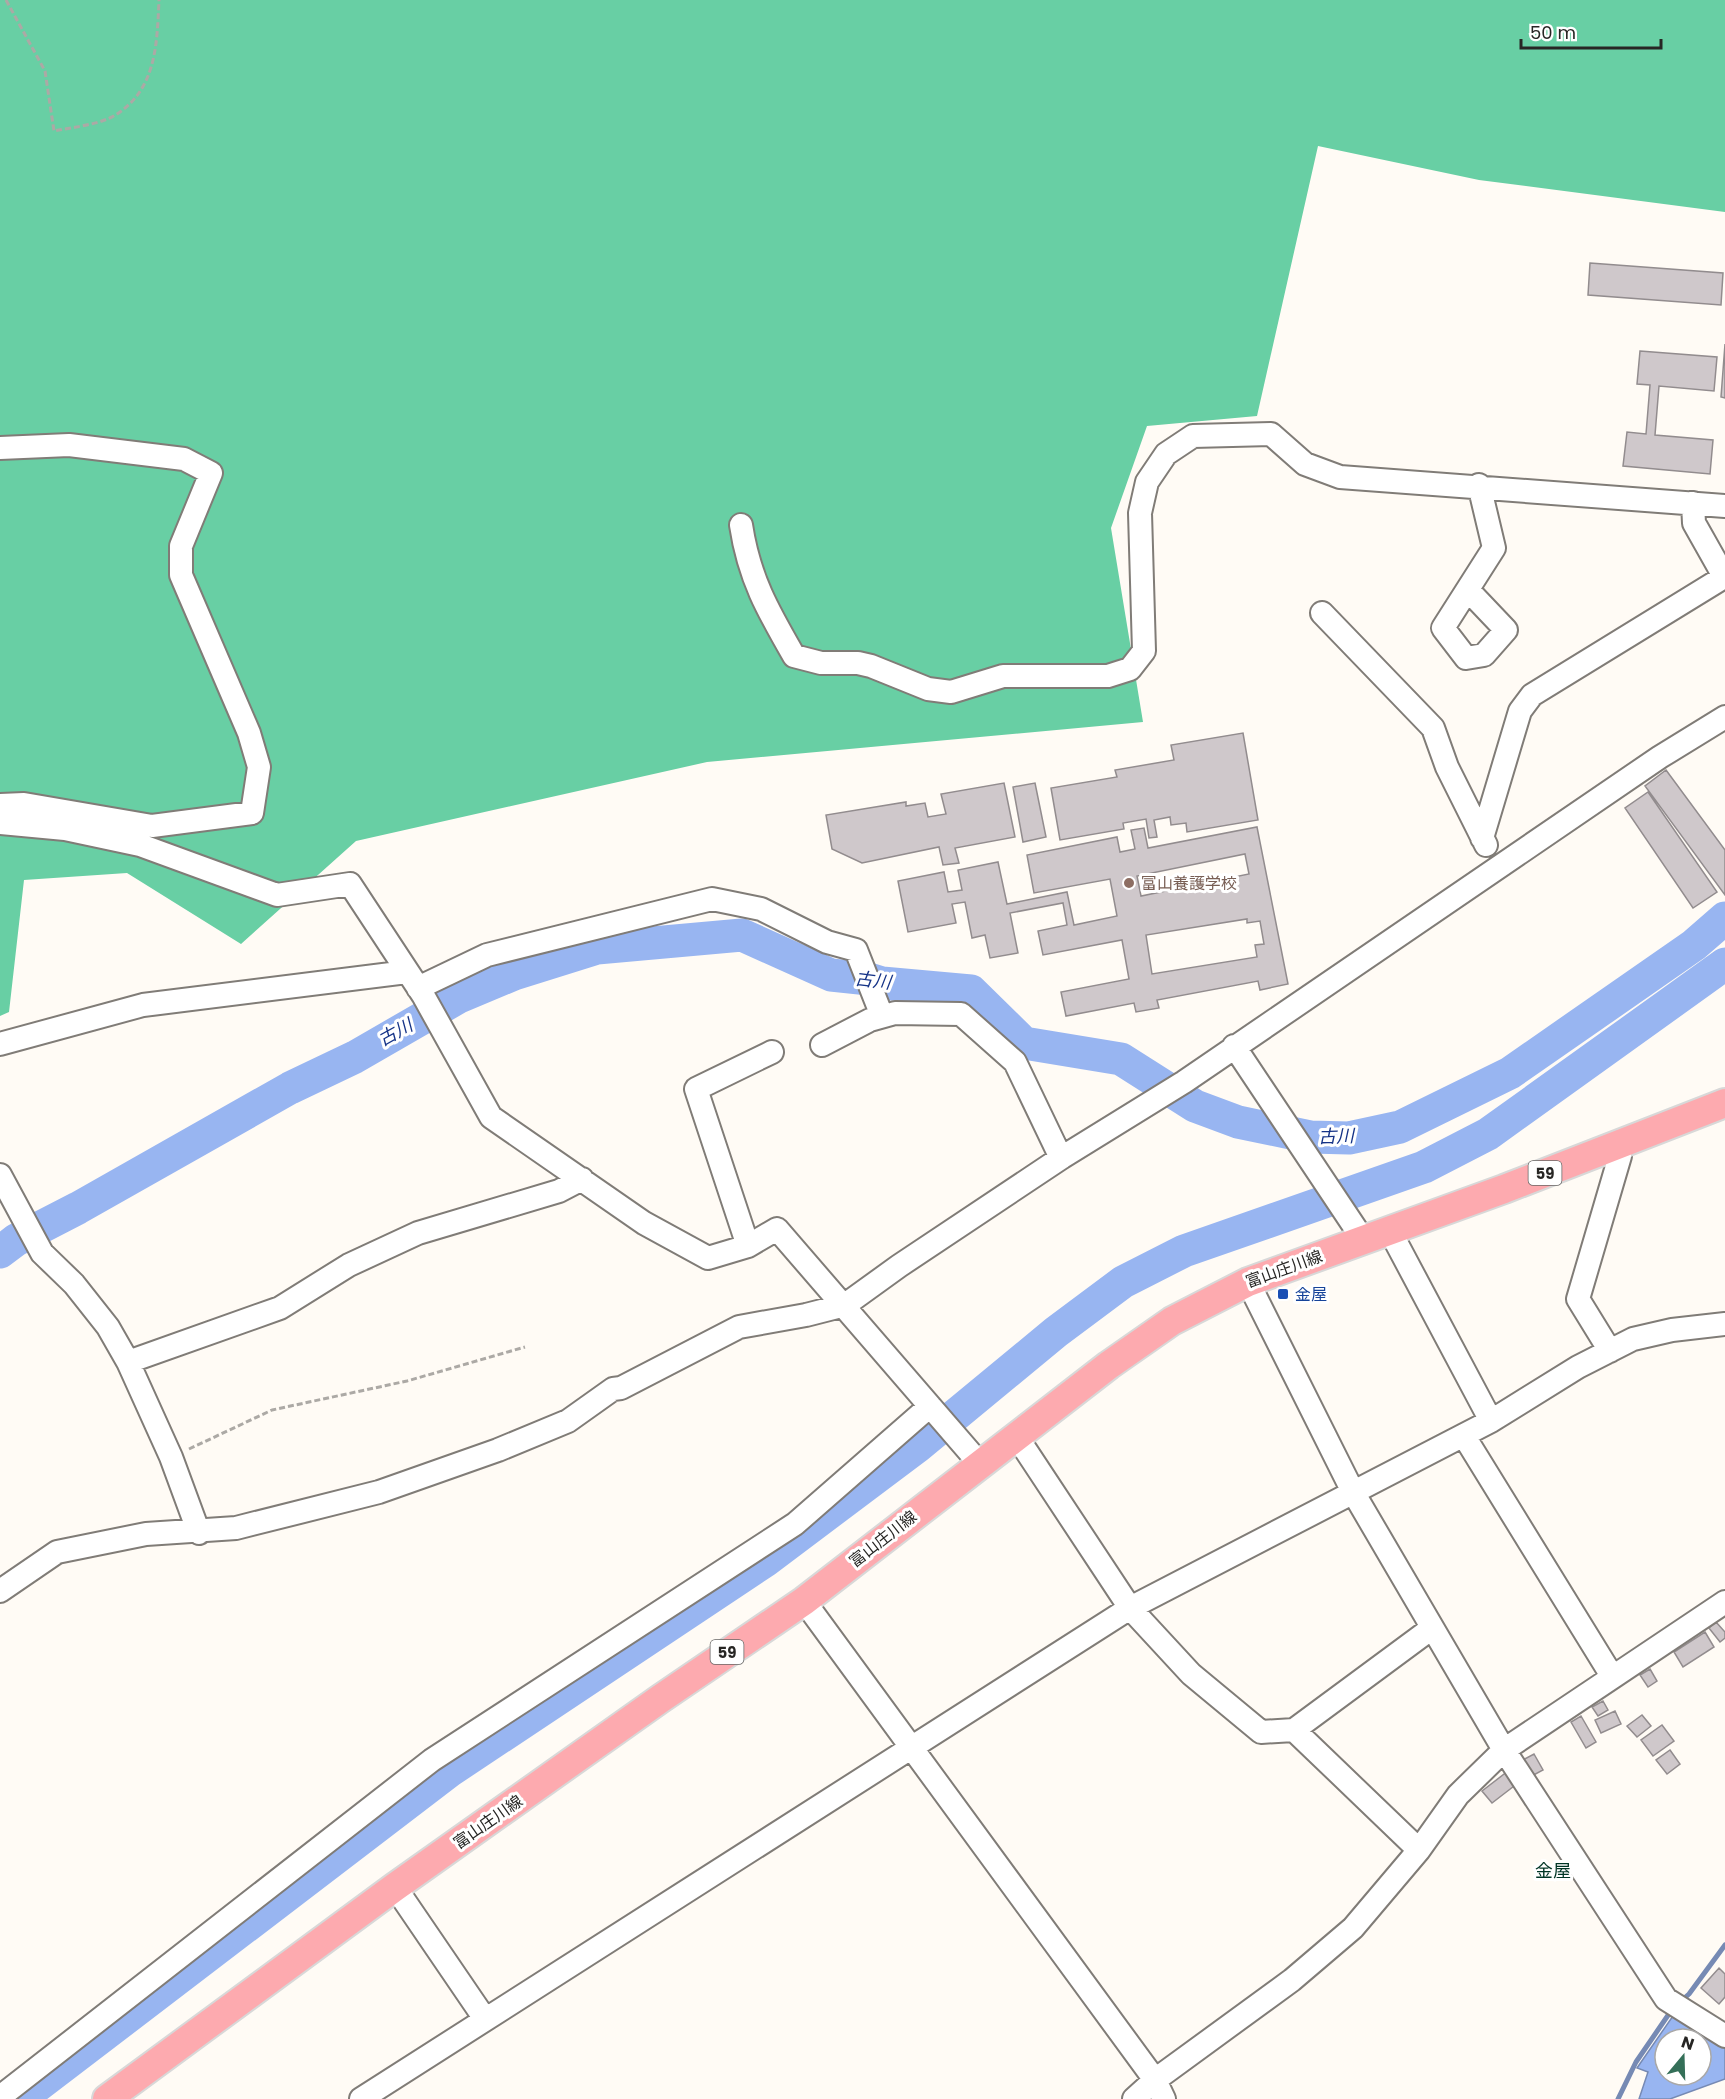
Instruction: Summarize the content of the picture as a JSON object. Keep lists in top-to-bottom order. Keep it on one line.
{"streets":{"main road":["59","富山庄川線"]},"districts":["金屋"],"water":["古川"],"places":{"other":["富山養護学校"],"transit":["金屋"]},"scale_bar":"50 m","north":"top"}
